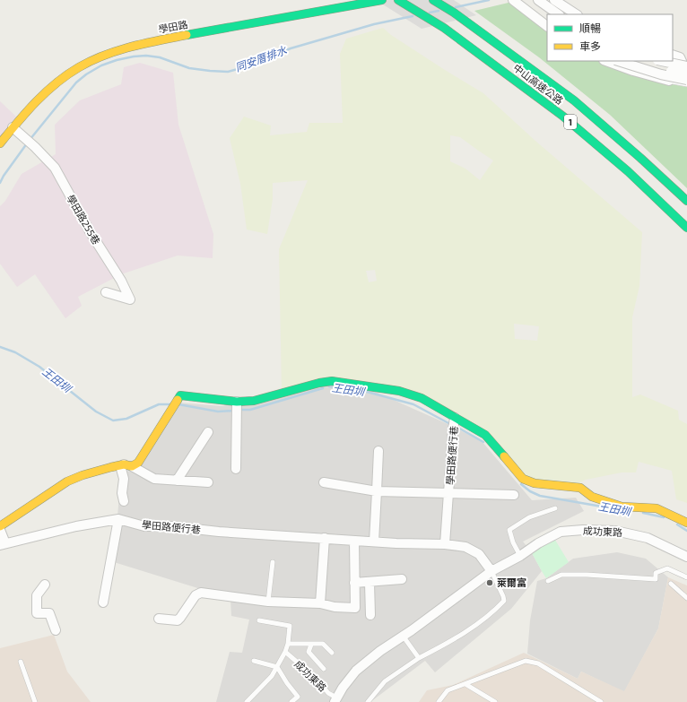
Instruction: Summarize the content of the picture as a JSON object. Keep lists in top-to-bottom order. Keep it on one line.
{"streets":{"main road":["學田路","中山高速公路","1"],"street":["學田路255巷","學田路便行巷","成功東路"]},"crossings":[["學田路","學田路255巷"],["學田路便行巷","成功東路"]],"water":["同安厝排水","王田圳"],"places":["萊爾富"],"legend":["順暢","車多"]}
